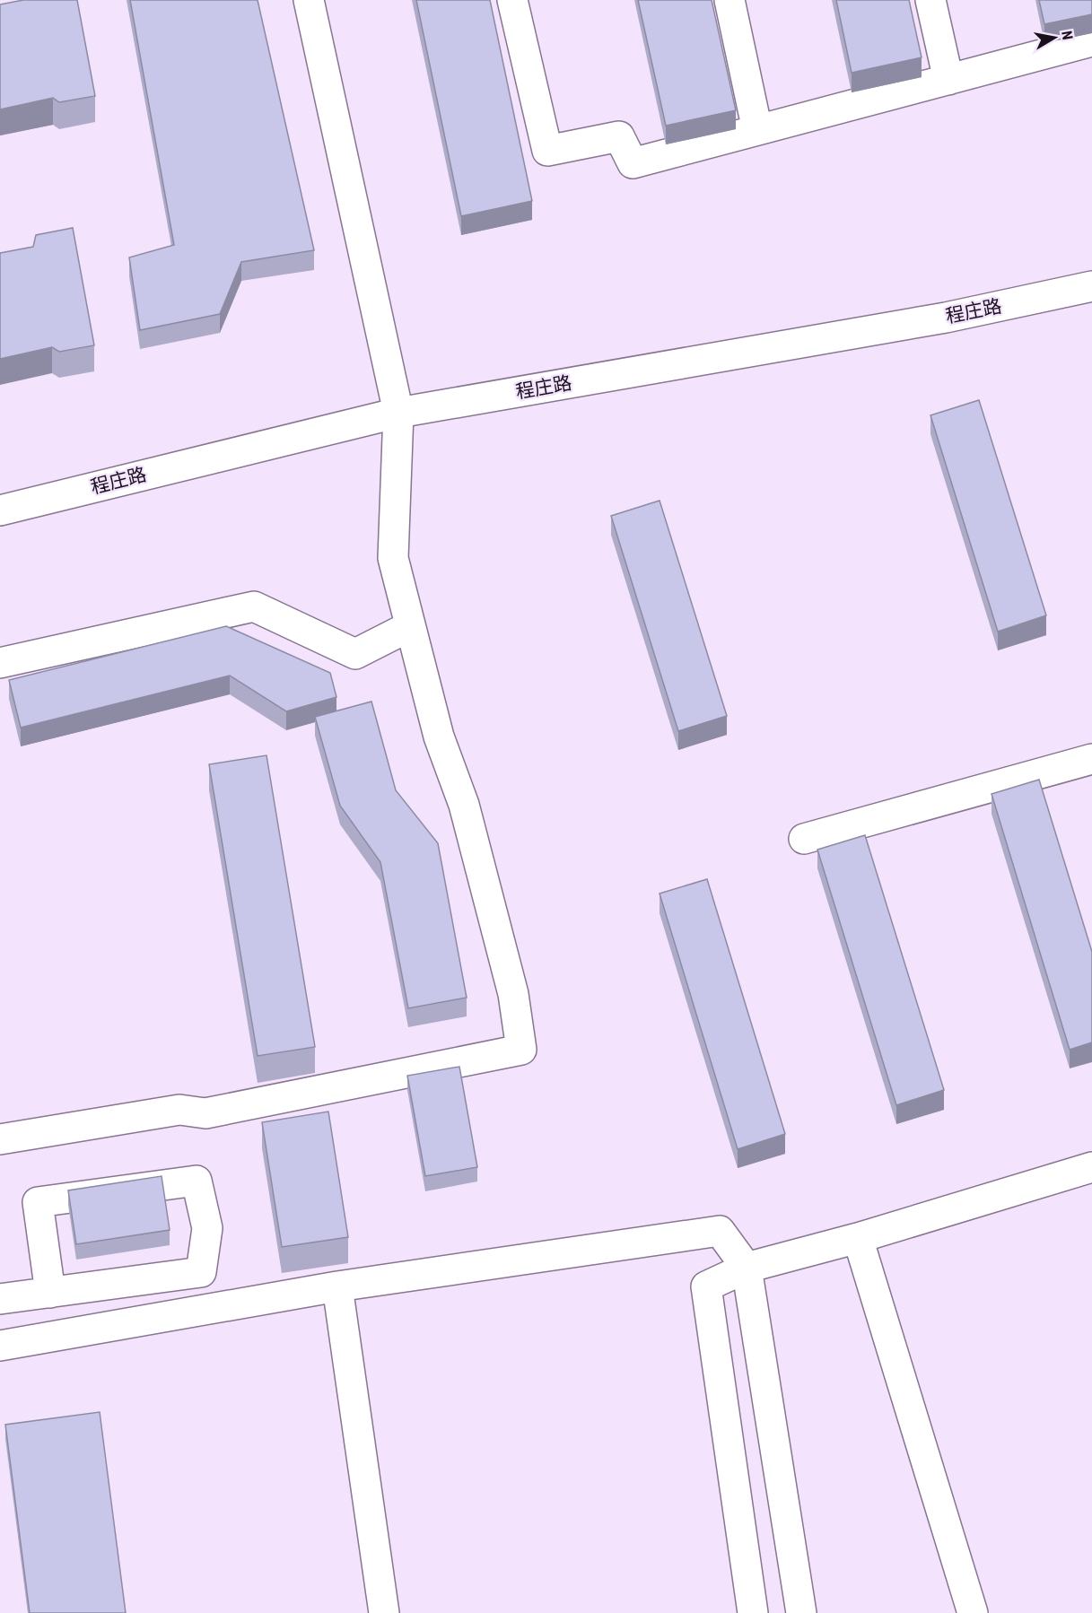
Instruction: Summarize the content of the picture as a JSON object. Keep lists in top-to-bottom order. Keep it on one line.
{"streets":{"street":["程庄路"]},"north":"right"}
